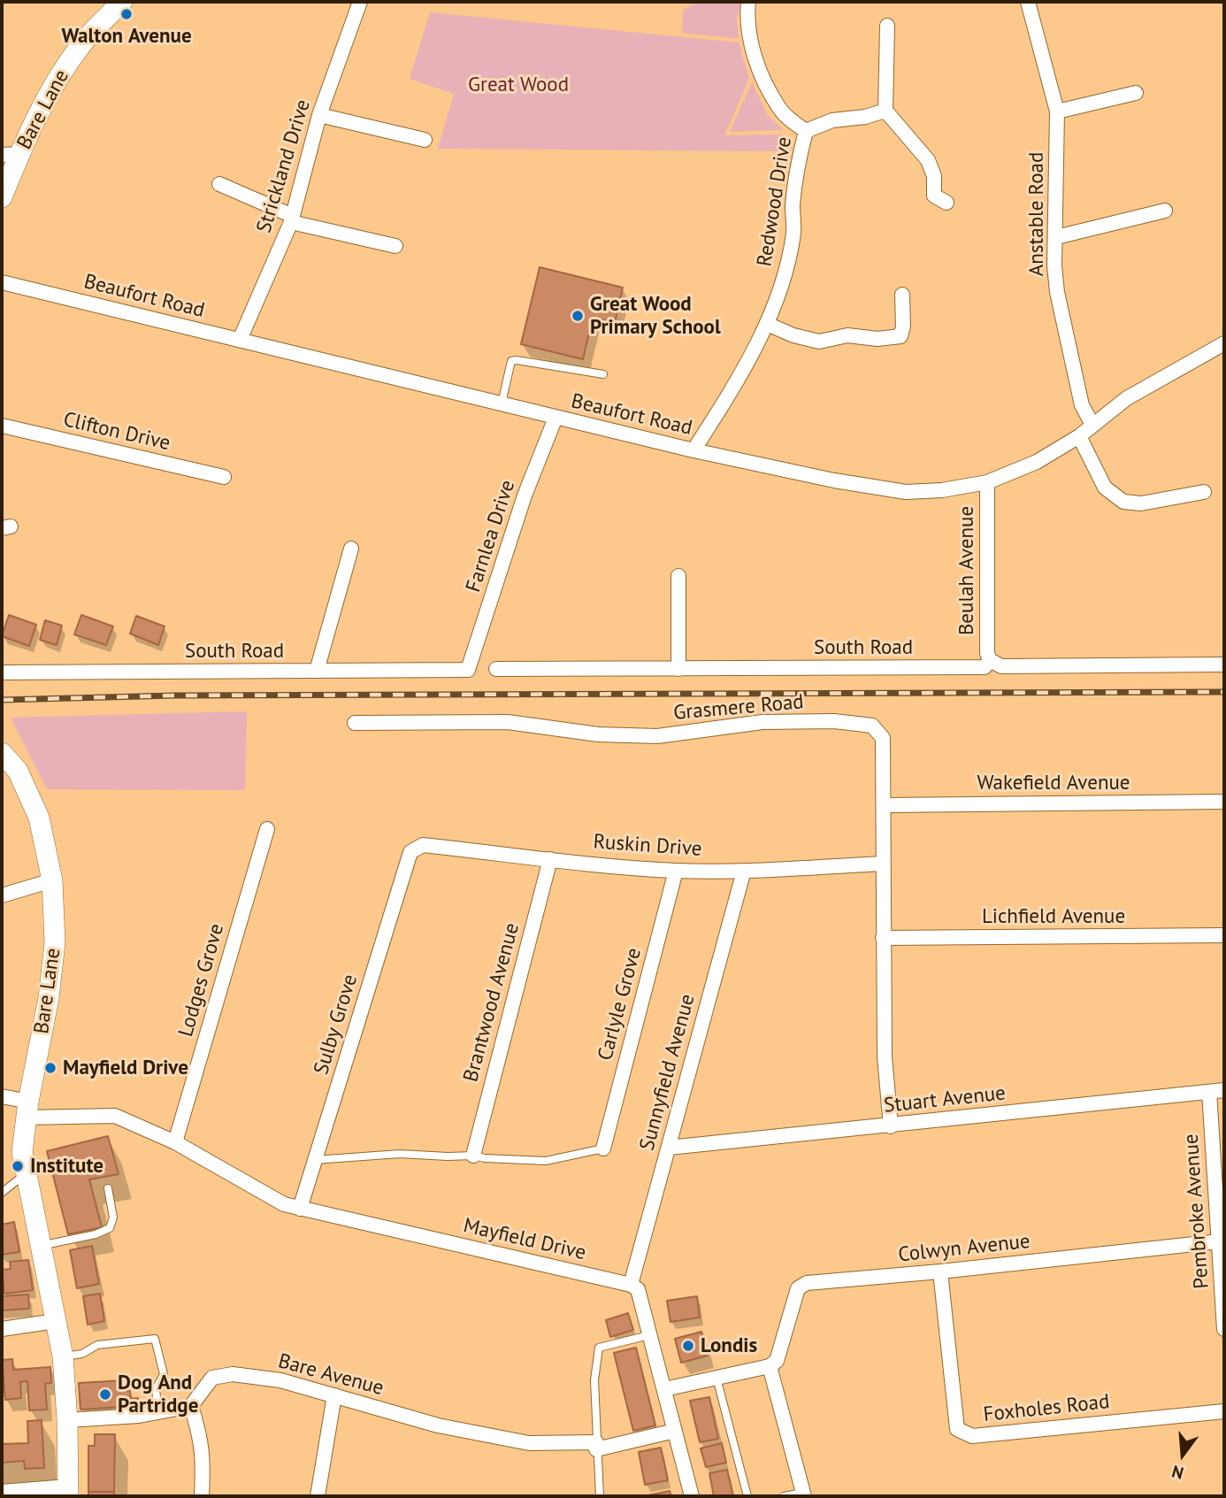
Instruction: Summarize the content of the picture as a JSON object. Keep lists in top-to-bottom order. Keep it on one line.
{"streets":{"main road":["Bare Lane"],"street":["Strickland Drive","Redwood Drive","Anstable Road","Beaufort Road","Clifton Drive","Farnlea Drive","Beulah Avenue","South Road","Grasmere Road","Wakefield Avenue","Ruskin Drive","Lichfield Avenue","Lodges Grove","Brantwood Avenue","Carlyle Grove","Sulby Grove","Sunnyfield Avenue","Stuart Avenue","Pembroke Avenue","Mayfield Drive","Colwyn Avenue","Bare Avenue","Foxholes Road"]},"crossings":[["Bare Lane","Mayfield Drive"],["Strickland Drive","Beaufort Road"],["Redwood Drive","Beaufort Road"],["Anstable Road","Beaufort Road"],["Beaufort Road","Farnlea Drive"],["Beaufort Road","Beulah Avenue"],["Farnlea Drive","South Road"],["Beulah Avenue","South Road"],["Grasmere Road","Wakefield Avenue"],["Grasmere Road","Ruskin Drive"],["Grasmere Road","Lichfield Avenue"],["Grasmere Road","Stuart Avenue"],["Ruskin Drive","Brantwood Avenue"],["Ruskin Drive","Carlyle Grove"],["Ruskin Drive","Sulby Grove"],["Ruskin Drive","Sunnyfield Avenue"],["Lodges Grove","Mayfield Drive"],["Sulby Grove","Mayfield Drive"],["Sunnyfield Avenue","Stuart Avenue"],["Sunnyfield Avenue","Mayfield Drive"],["Stuart Avenue","Pembroke Avenue"],["Pembroke Avenue","Colwyn Avenue"],["Colwyn Avenue","Foxholes Road"]],"parks":["Great Wood"],"places":["Walton Avenue","Great Wood Primary School","Mayfield Drive","Institute","Londis","Dog And Partridge"],"north":"bottom"}
